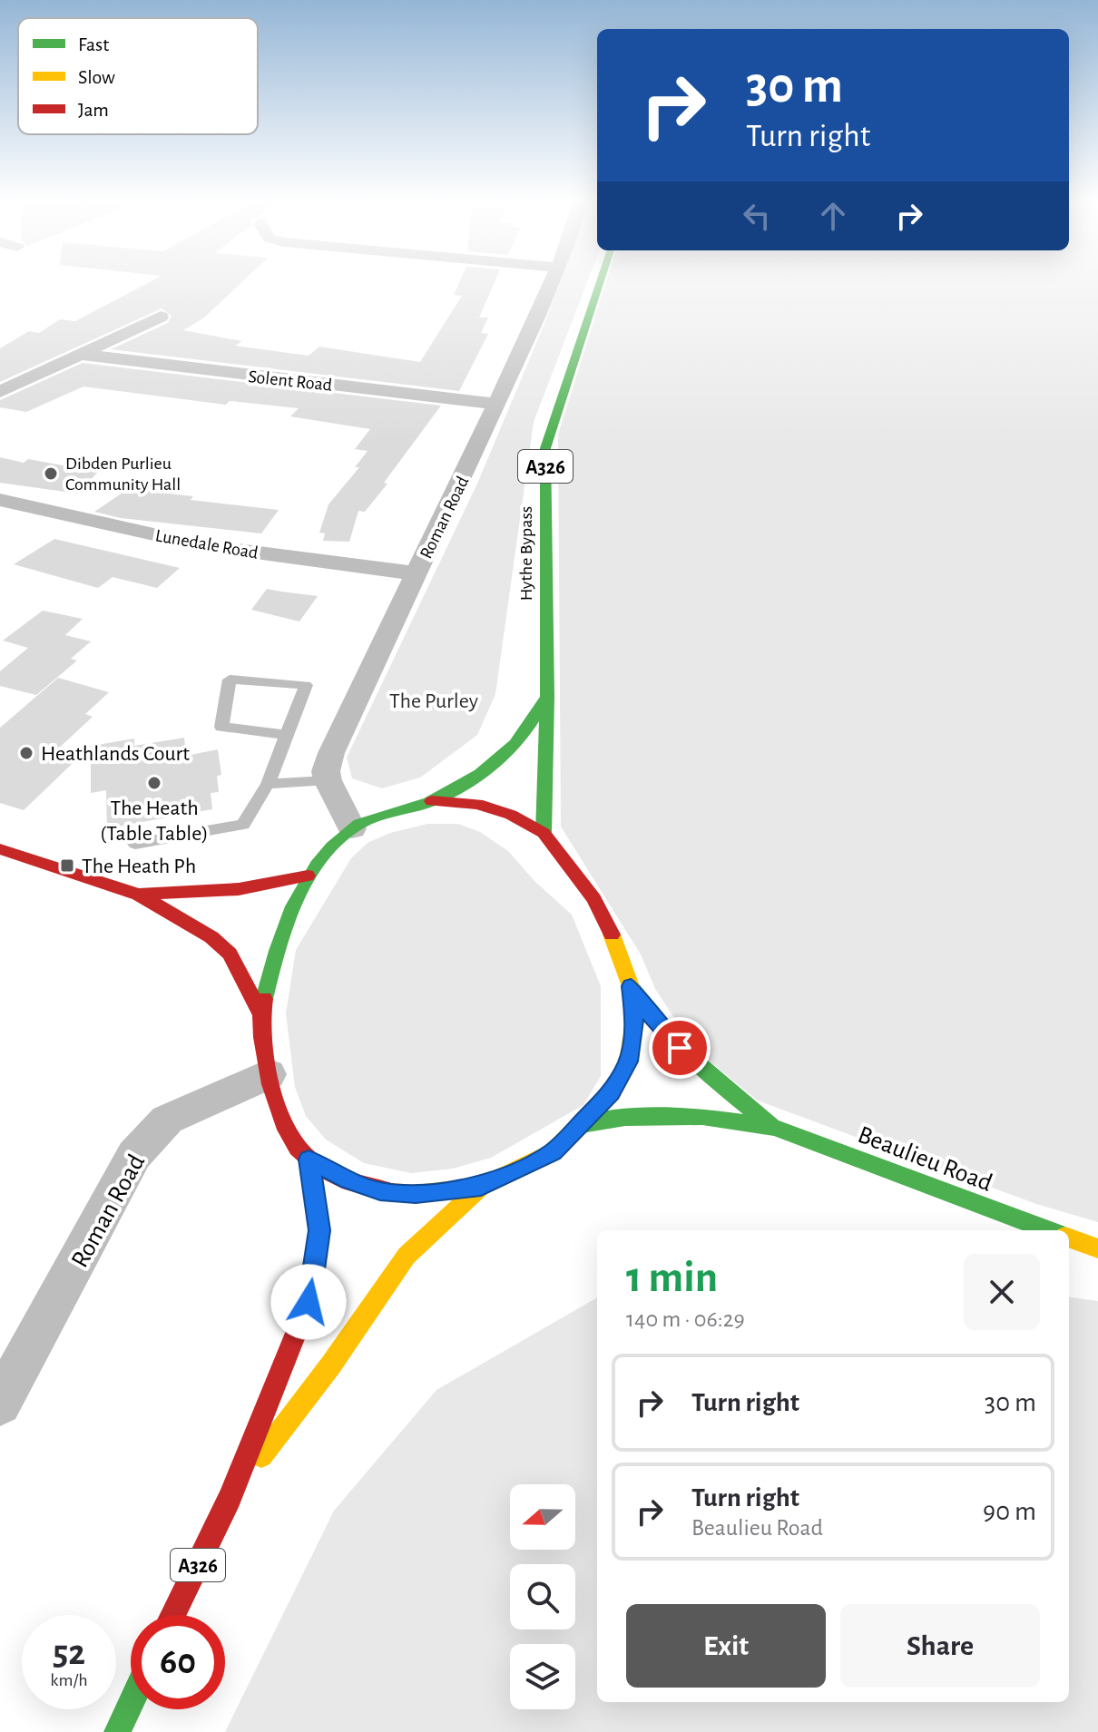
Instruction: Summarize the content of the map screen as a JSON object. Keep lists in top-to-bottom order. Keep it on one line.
{"streets":{"main road":["A326","Hythe Bypass","Beaulieu Road"],"street":["Solent Road","Roman Road","Lunedale Road"]},"crossings":[["Solent Road","Roman Road"],["Roman Road","Lunedale Road"]],"parks":["The Purley"],"places":{"other":["Dibden Purlieu Community Hall","Heathlands Court","The Heath (Table Table)"],"transit":["The Heath Ph"]},"legend":["Fast","Slow","Jam"],"north":"left","page":{"turn":["30 m","Turn right"],"heading":["1 min","140 m · 06:29"],"list":[{"name":"Turn right","value":"30 m"},{"name":"Turn right","note":"Beaulieu Road","value":"90 m"}],"buttons":["Exit","Share"],"speed":"52 km/h","limit":"60"}}
